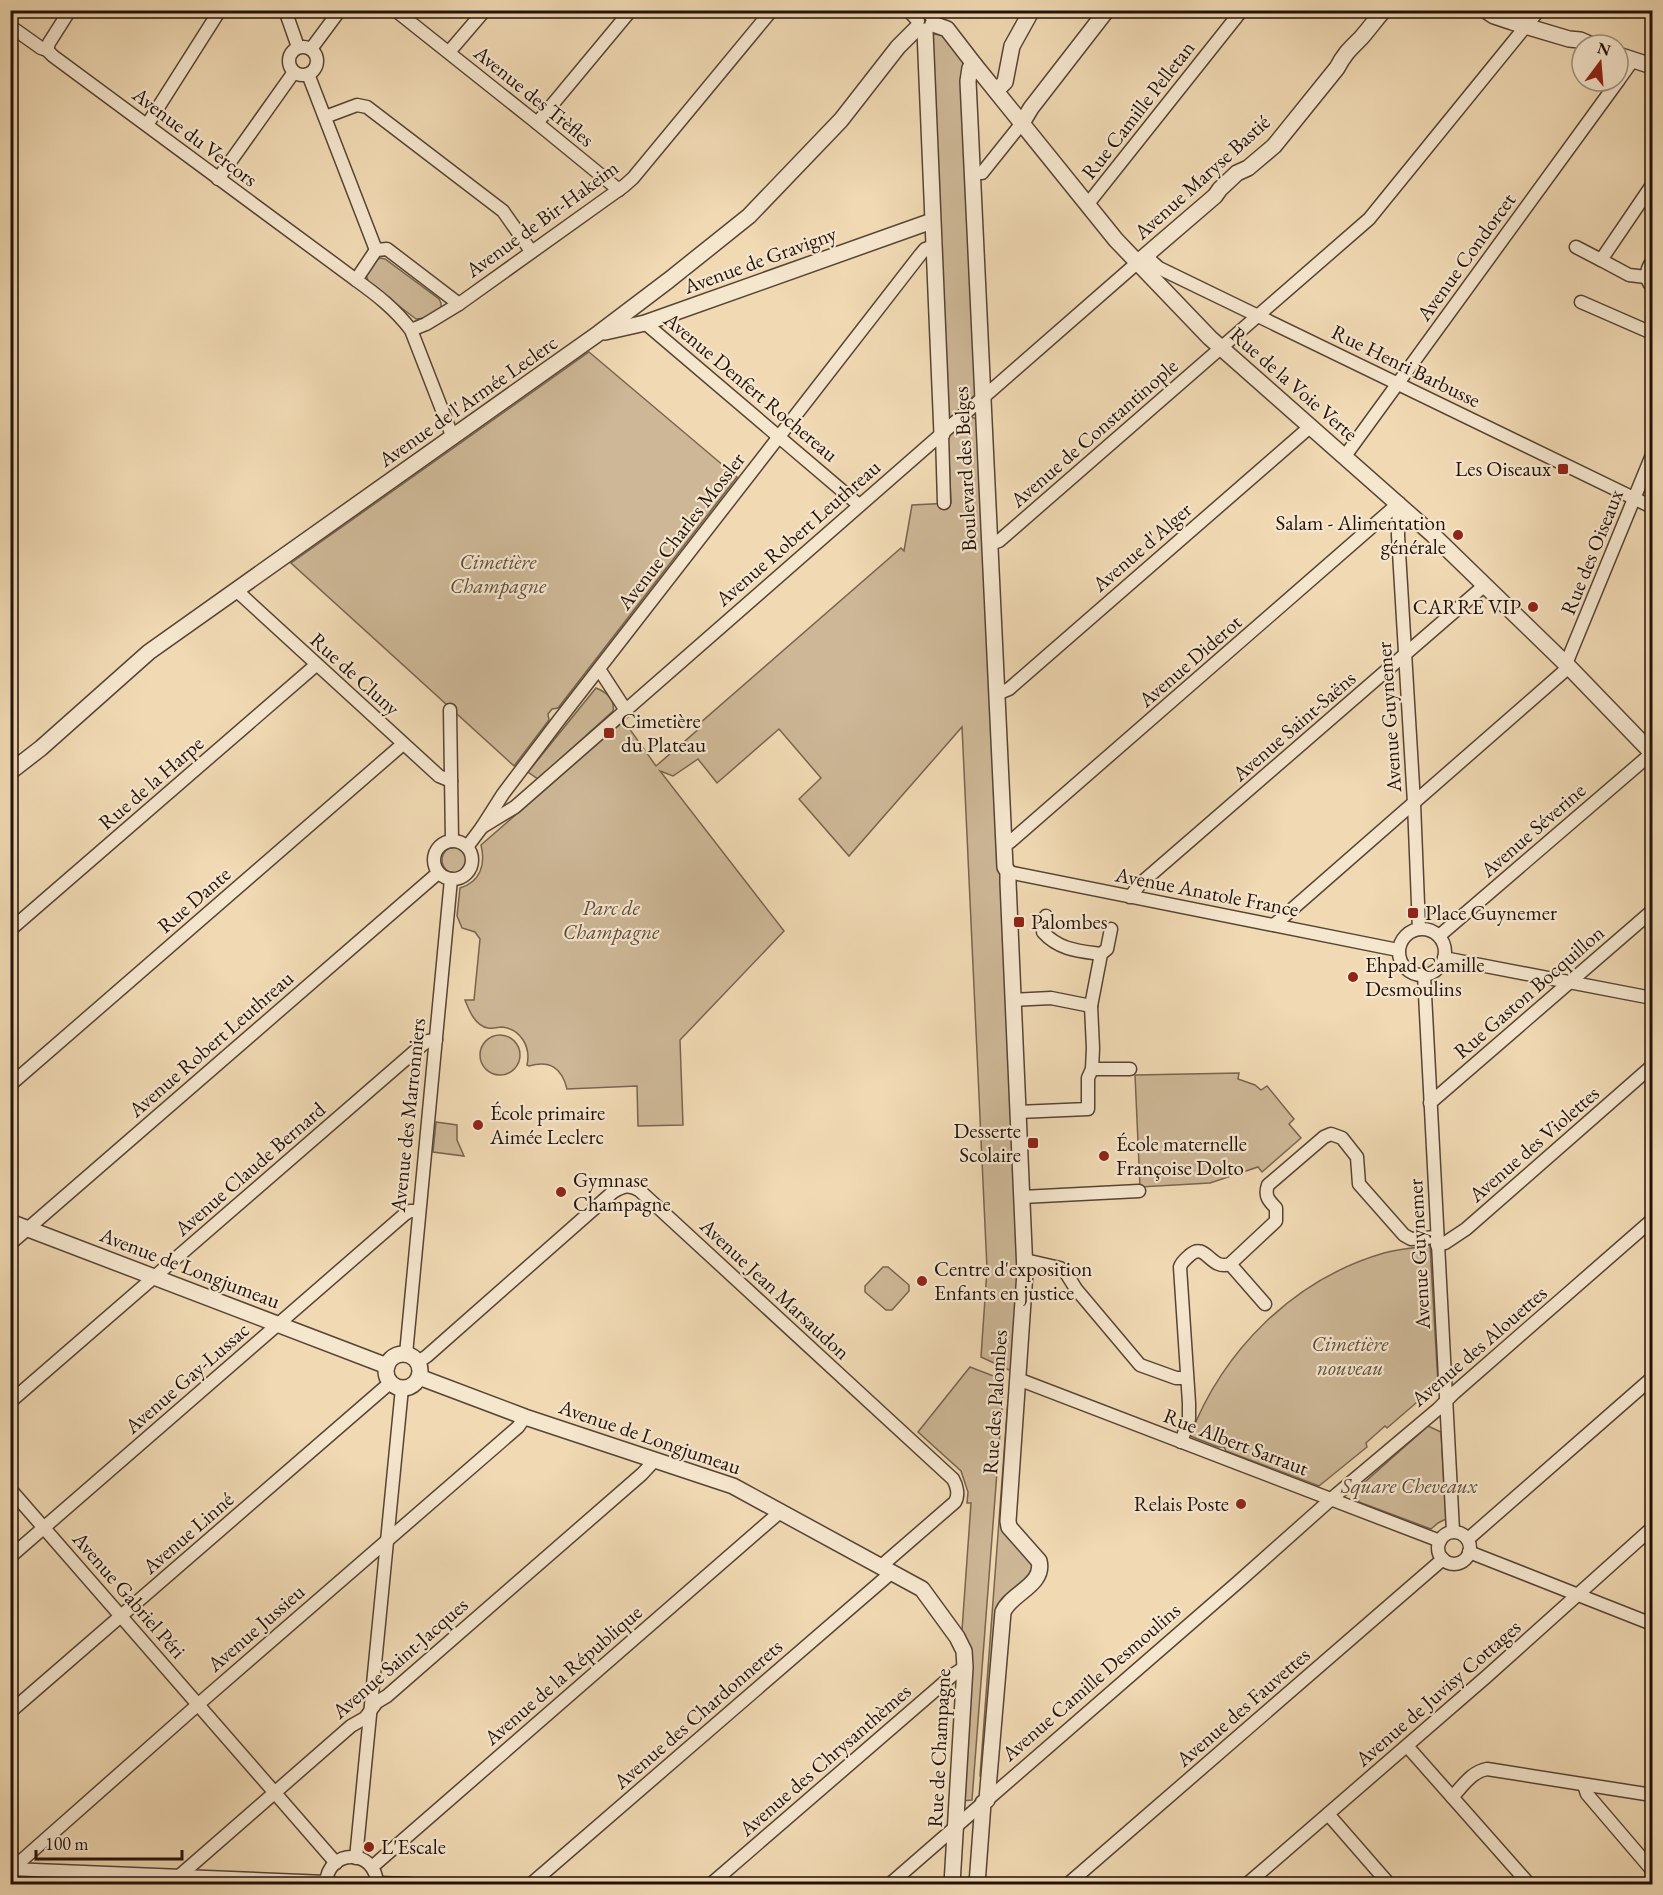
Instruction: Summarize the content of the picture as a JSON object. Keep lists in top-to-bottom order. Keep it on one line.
{"streets":{"street":["Avenue des Trèfles","Rue Camille Pelletan","Avenue du Vercors","Avenue Maryse Bastié","Avenue de Bir-Hakeim","Avenue Condorcet","Avenue de Gravigny","Rue Henri Barbusse","Rue de la Voie Verte","Avenue Denfert Rochereau","Avenue de l'Armée Leclerc","Avenue de Constantinople","Boulevard des Belges","Avenue Charles Mossler","Avenue Robert Leuthreau","Avenue d'Alger","Rue des Oiseaux","Avenue Diderot","Rue de Cluny","Avenue Guynemer","Avenue Saint-Saëns","Rue de la Harpe","Avenue Séverine","Avenue Anatole France","Rue Dante","Rue Gaston Bocquillon","Avenue des Marronniers","Avenue des Violettes","Avenue Claude Bernard","Avenue de Longjumeau","Avenue Jean Marsaudon","Avenue des Alouettes","Avenue Gay-Lussac","Rue des Palombes","Rue Albert Sarraut","Avenue Linné","Avenue Gabriel Péri","Avenue Jussieu","Avenue Saint-Jacques","Avenue de la République","Avenue Camille Desmoulins","Avenue de Juvisy Cottages","Avenue des Fauvettes","Avenue des Chardonnerets","Rue de Champagne","Avenue des Chrysanthèmes"]},"crossings":[["Avenue des Trèfles","Avenue de Bir-Hakeim"],["Rue Camille Pelletan","Rue de la Voie Verte"],["Avenue du Vercors","Avenue de Bir-Hakeim"],["Avenue Maryse Bastié","Rue Henri Barbusse"],["Avenue Maryse Bastié","Rue de la Voie Verte"],["Avenue Maryse Bastié","Avenue Robert Leuthreau"],["Avenue Condorcet","Rue Henri Barbusse"],["Avenue Condorcet","Rue de la Voie Verte"],["Avenue de Gravigny","Avenue Denfert Rochereau"],["Avenue de Gravigny","Avenue de l'Armée Leclerc"],["Avenue de Gravigny","Boulevard des Belges"],["Rue Henri Barbusse","Rue de la Voie Verte"],["Rue Henri Barbusse","Avenue de Constantinople"],["Rue Henri Barbusse","Avenue Robert Leuthreau"],["Rue Henri Barbusse","Rue des Oiseaux"],["Rue de la Voie Verte","Avenue de l'Armée Leclerc"],["Rue de la Voie Verte","Avenue de Constantinople"],["Rue de la Voie Verte","Boulevard des Belges"],["Rue de la Voie Verte","Avenue Robert Leuthreau"],["Rue de la Voie Verte","Avenue d'Alger"],["Rue de la Voie Verte","Rue des Oiseaux"],["Rue de la Voie Verte","Avenue Diderot"],["Rue de la Voie Verte","Avenue Guynemer"],["Rue de la Voie Verte","Avenue Saint-Saëns"],["Rue de la Voie Verte","Avenue Séverine"],["Avenue Denfert Rochereau","Avenue Charles Mossler"],["Avenue Denfert Rochereau","Avenue Robert Leuthreau"],["Avenue de l'Armée Leclerc","Boulevard des Belges"],["Avenue de l'Armée Leclerc","Rue de Cluny"],["Avenue de Constantinople","Boulevard des Belges"],["Boulevard des Belges","Avenue Charles Mossler"],["Boulevard des Belges","Avenue Robert Leuthreau"],["Boulevard des Belges","Avenue d'Alger"],["Boulevard des Belges","Avenue Diderot"],["Boulevard des Belges","Avenue Anatole France"],["Boulevard des Belges","Rue des Palombes"],["Avenue Charles Mossler","Avenue Robert Leuthreau"],["Avenue Charles Mossler","Avenue des Marronniers"],["Avenue Robert Leuthreau","Avenue des Marronniers"],["Avenue Robert Leuthreau","Avenue de Longjumeau"],["Avenue Diderot","Avenue Guynemer"],["Rue de Cluny","Rue de la Harpe"],["Rue de Cluny","Rue Dante"],["Avenue Guynemer","Avenue Saint-Saëns"],["Avenue Guynemer","Avenue Séverine"],["Avenue Guynemer","Avenue Anatole France"],["Avenue Guynemer","Rue Gaston Bocquillon"],["Avenue Guynemer","Avenue des Violettes"],["Avenue Guynemer","Avenue des Alouettes"],["Avenue Guynemer","Rue Albert Sarraut"],["Avenue Guynemer","Avenue des Fauvettes"],["Avenue Saint-Saëns","Avenue Anatole France"],["Avenue Séverine","Avenue Anatole France"],["Avenue Anatole France","Rue des Palombes"],["Avenue des Marronniers","Avenue Claude Bernard"],["Avenue des Marronniers","Avenue de Longjumeau"],["Avenue des Marronniers","Avenue Jean Marsaudon"],["Avenue des Marronniers","Avenue Gay-Lussac"],["Avenue des Marronniers","Avenue Linné"],["Avenue Claude Bernard","Avenue de Longjumeau"],["Avenue de Longjumeau","Avenue Jean Marsaudon"],["Avenue de Longjumeau","Avenue Gay-Lussac"],["Avenue de Longjumeau","Avenue Linné"],["Avenue de Longjumeau","Avenue Jussieu"],["Avenue de Longjumeau","Avenue Saint-Jacques"],["Avenue de Longjumeau","Avenue de la République"],["Avenue de Longjumeau","Avenue des Chardonnerets"],["Avenue de Longjumeau","Rue de Champagne"],["Avenue Jean Marsaudon","Avenue Linné"],["Avenue Jean Marsaudon","Avenue des Chardonnerets"],["Avenue Jean Marsaudon","Rue de Champagne"],["Avenue des Alouettes","Rue Albert Sarraut"],["Avenue des Alouettes","Avenue Camille Desmoulins"],["Avenue Gay-Lussac","Avenue Gabriel Péri"],["Rue des Palombes","Rue Albert Sarraut"],["Rue des Palombes","Avenue Camille Desmoulins"],["Rue Albert Sarraut","Avenue des Fauvettes"],["Avenue Linné","Avenue Gabriel Péri"],["Avenue Gabriel Péri","Avenue Jussieu"],["Avenue Gabriel Péri","Avenue Saint-Jacques"],["Avenue Camille Desmoulins","Rue de Champagne"],["Avenue des Chardonnerets","Rue de Champagne"],["Rue de Champagne","Avenue des Chrysanthèmes"]],"parks":["Cimetière Champagne","Parc de Champagne","Cimetière nouveau","Square Cheveaux"],"places":{"transit":["Les Oiseaux","Cimetière du Plateau","Place Guynemer","Palombes","Desserte Scolaire"],"other":["Salam - Alimentation générale","CARRE VIP","Ehpad Camille Desmoulins","École primaire Aimée Leclerc","École maternelle Françoise Dolto","Gymnase Champagne","Centre d'exposition Enfants en justice","Relais Poste","L'Escale"]},"scale_bar":"100 m","north":"top"}
